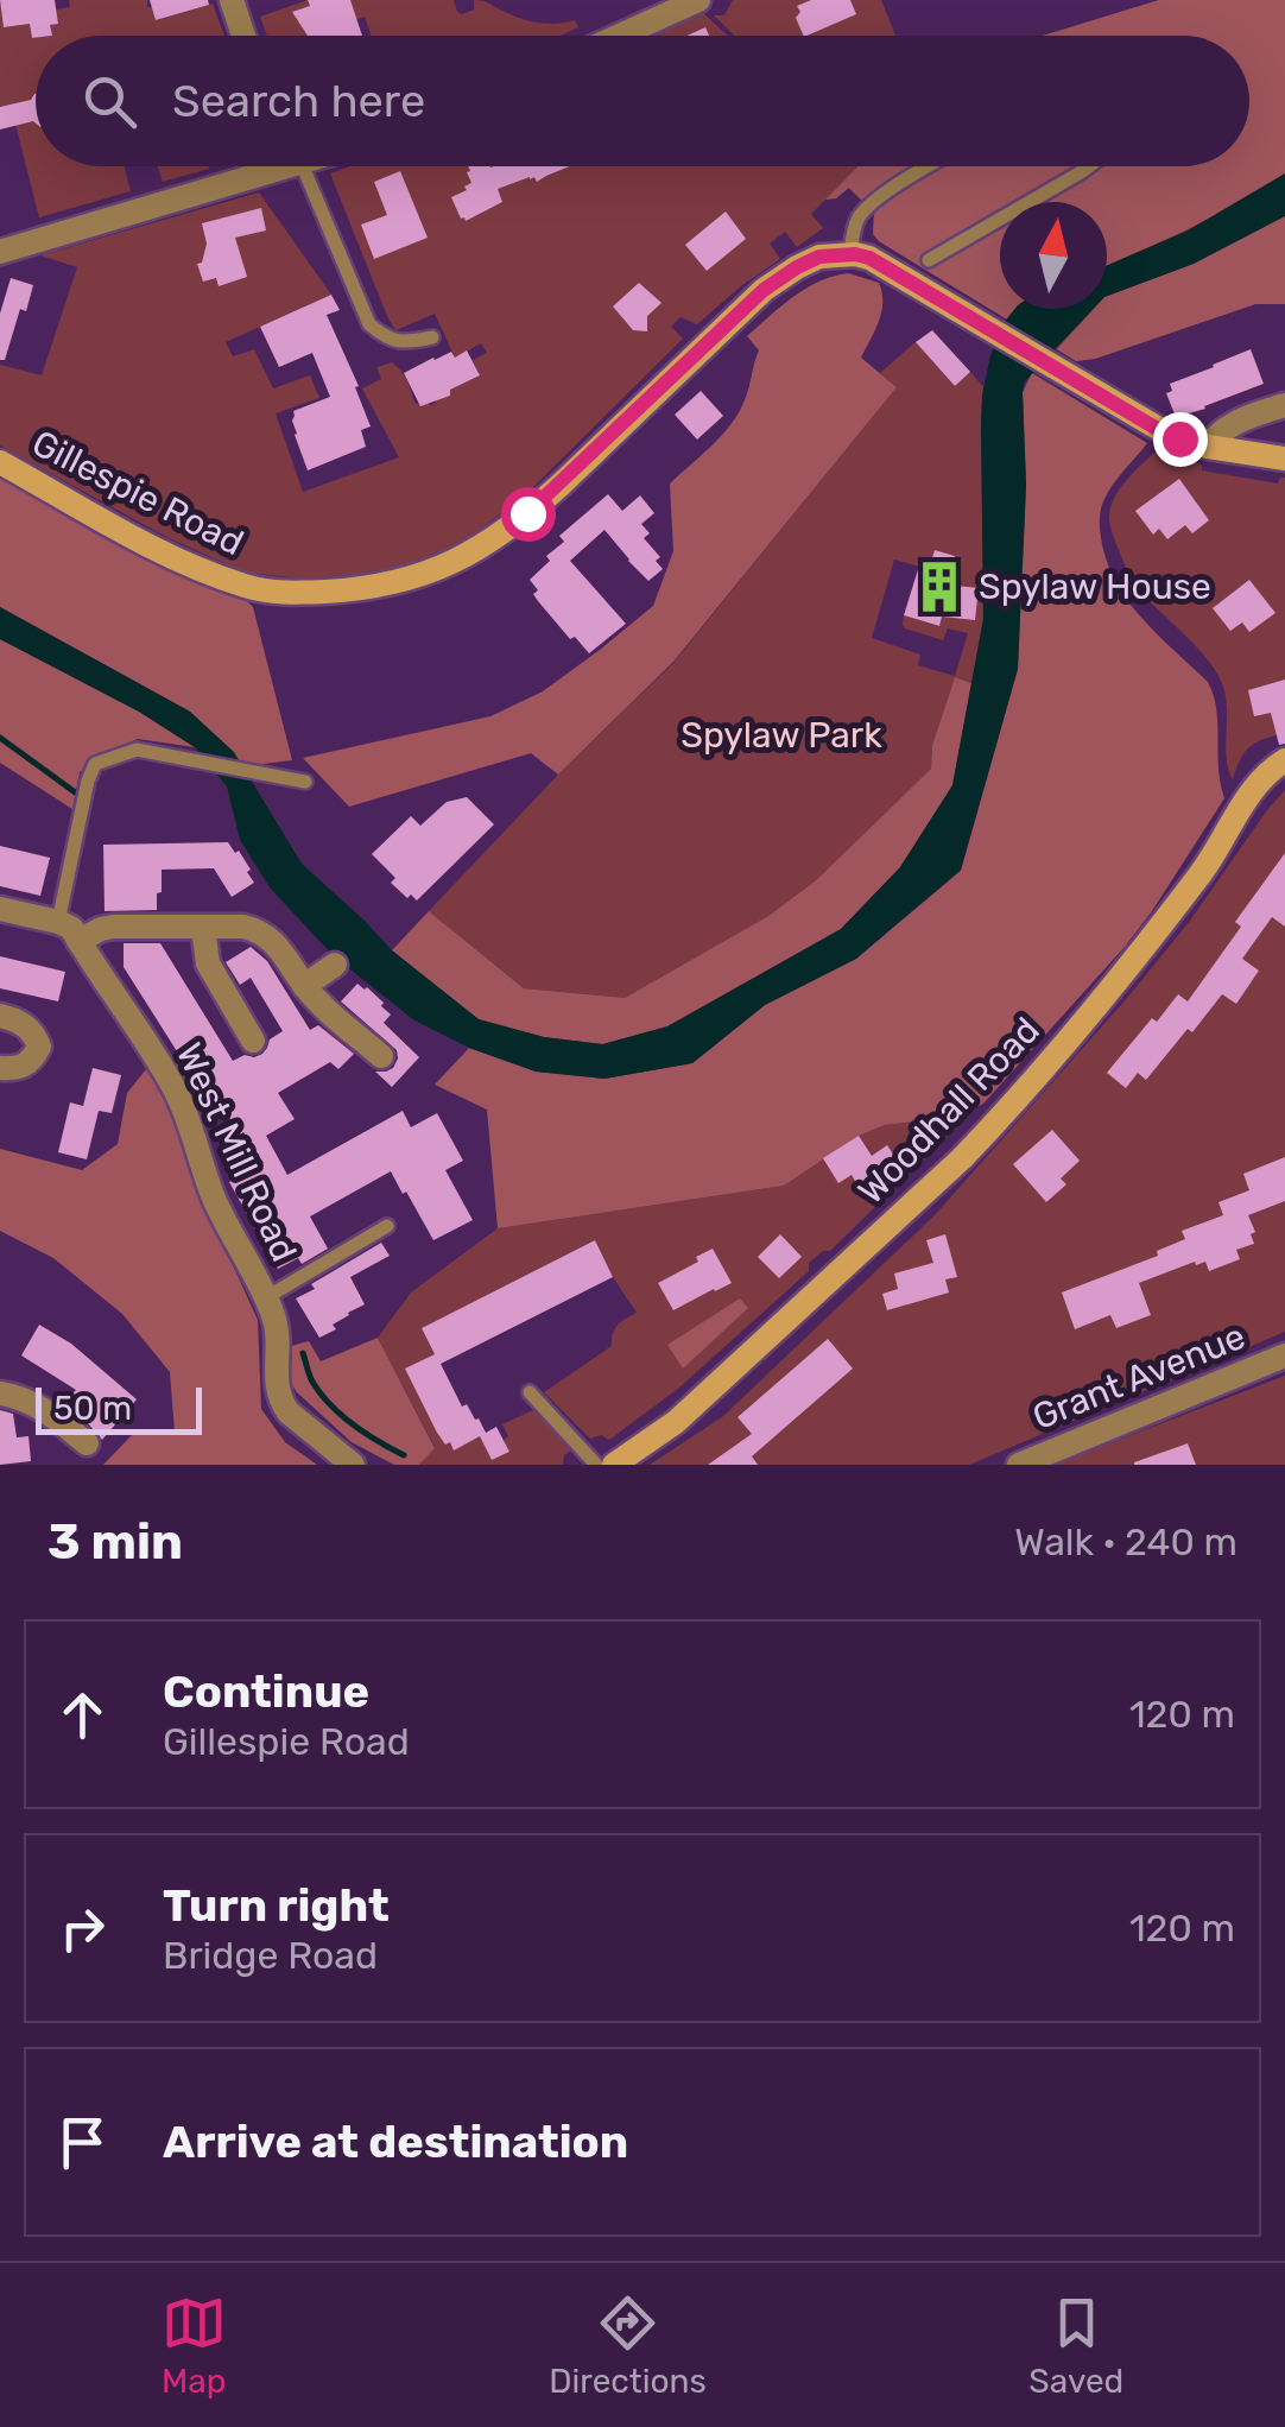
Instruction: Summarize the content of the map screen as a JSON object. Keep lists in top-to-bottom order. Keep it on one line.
{"streets":{"main road":["Gillespie Road","Woodhall Road"],"street":["West Mill Road","Grant Avenue"]},"parks":["Spylaw Park"],"places":{"building":["Spylaw House"]},"scale_bar":"50 m","north":"top","page":{"search":"Search here","scale":"50 m","heading":["3 min","Walk · 240 m"],"list":[["Continue","Gillespie Road","120 m"],["Turn right","Bridge Road","120 m"],"Arrive at destination"],"nav":["Map","Directions","Saved"]}}
